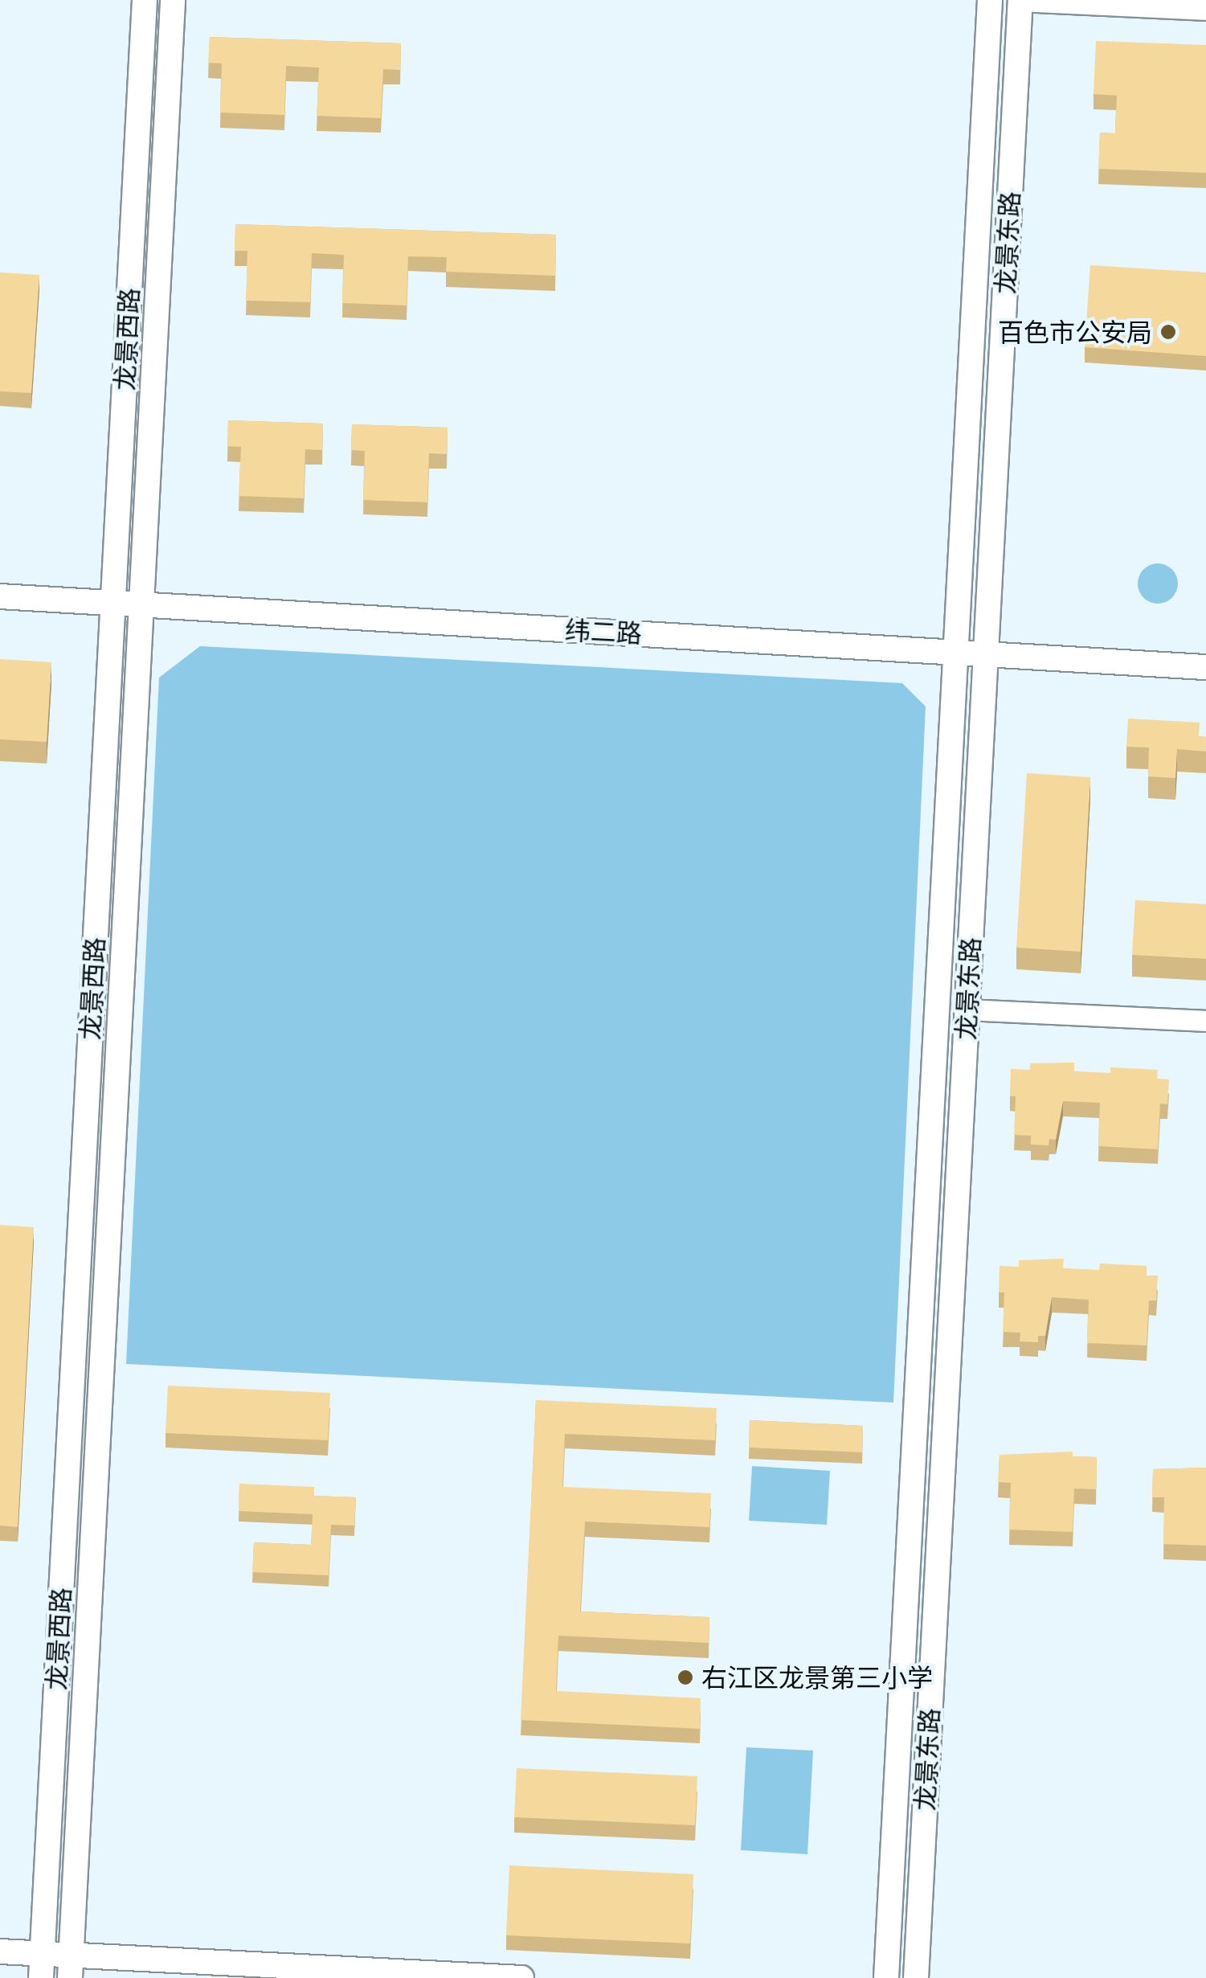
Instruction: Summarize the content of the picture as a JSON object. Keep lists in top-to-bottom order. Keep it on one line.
{"streets":{"main road":["龙景东路","龙景西路","纬二路"]},"crossings":[["龙景东路","纬二路"],["龙景西路","纬二路"]],"places":["百色市公安局","右江区龙景第三小学"]}
